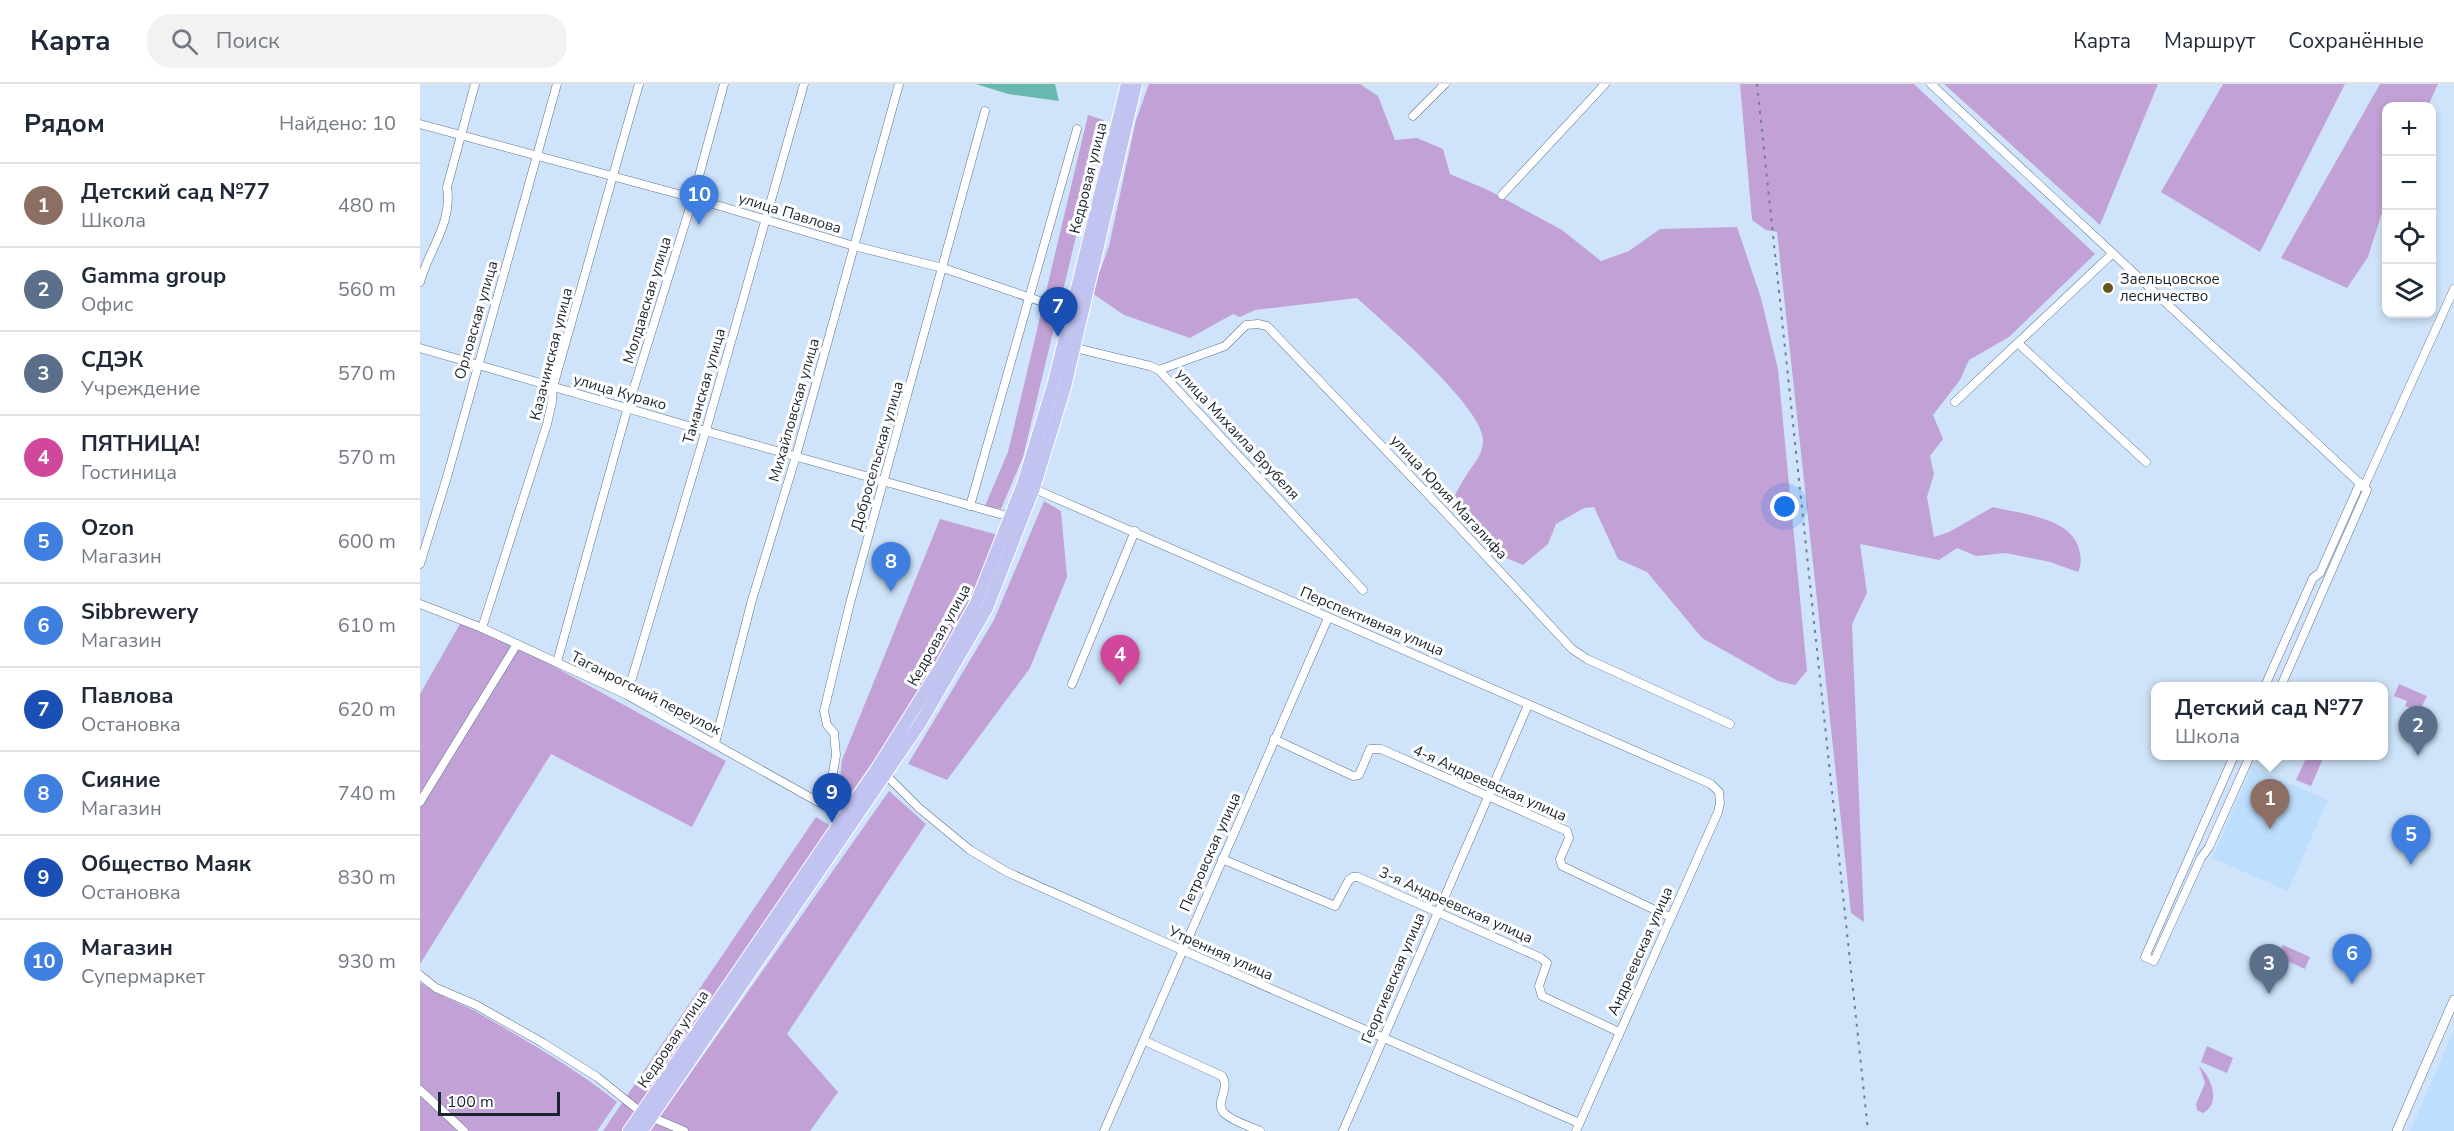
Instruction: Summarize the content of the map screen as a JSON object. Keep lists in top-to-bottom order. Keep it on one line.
{"streets":{"main road":["Кедровая улица"],"street":["улица Павлова","Молдавская улица","Орловская улица","Казачинская улица","Таманская улица","улица Курако","Михайловская улица","улица Михаила Врубеля","Добросельская улица","улица Юрия Магалифа","Перспективная улица","Таганрогский переулок","4-я Андреевская улица","Петровская улица","3-я Андреевская улица","Андреевская улица","Утренняя улица","Георгиевская улица"]},"crossings":[["Кедровая улица","улица Павлова"],["Кедровая улица","улица Курако"],["Кедровая улица","улица Михаила Врубеля"],["Кедровая улица","Перспективная улица"],["Кедровая улица","Таганрогский переулок"],["Кедровая улица","Утренняя улица"],["улица Павлова","Молдавская улица"],["улица Павлова","Орловская улица"],["улица Павлова","Казачинская улица"],["улица Павлова","Таманская улица"],["улица Павлова","Михайловская улица"],["улица Павлова","Добросельская улица"],["Молдавская улица","улица Курако"],["Молдавская улица","Таганрогский переулок"],["Орловская улица","улица Курако"],["Казачинская улица","улица Курако"],["Казачинская улица","Таганрогский переулок"],["Таманская улица","улица Курако"],["Таманская улица","Таганрогский переулок"],["улица Курако","Михайловская улица"],["улица Курако","Добросельская улица"],["Михайловская улица","Таганрогский переулок"],["улица Михаила Врубеля","улица Юрия Магалифа"],["Добросельская улица","Таганрогский переулок"],["Перспективная улица","Петровская улица"],["Перспективная улица","Андреевская улица"],["Перспективная улица","Георгиевская улица"],["4-я Андреевская улица","Петровская улица"],["4-я Андреевская улица","Андреевская улица"],["4-я Андреевская улица","Георгиевская улица"],["Петровская улица","3-я Андреевская улица"],["Петровская улица","Утренняя улица"],["3-я Андреевская улица","Андреевская улица"],["3-я Андреевская улица","Георгиевская улица"],["Андреевская улица","Утренняя улица"],["Утренняя улица","Георгиевская улица"]],"places":["Заельцовское лесничество"],"scale_bar":"100 m","page":{"header":"Карта","search":"Поиск","nav":["Карта","Маршрут","Сохранённые"],"heading":["Рядом","Найдено: 10"],"map_buttons":["+","−"],"list":[{"mark":"1","name":"Детский сад №77","note":"Школа","value":"480 m"},{"mark":"2","name":"Gamma group","note":"Офис","value":"560 m"},{"mark":"3","name":"СДЭК","note":"Учреждение","value":"570 m"},{"mark":"4","name":"ПЯТНИЦА!","note":"Гостиница","value":"570 m"},{"mark":"5","name":"Ozon","note":"Магазин","value":"600 m"},{"mark":"6","name":"Sibbrewery","note":"Магазин","value":"610 m"},{"mark":"7","name":"Павлова","note":"Остановка","value":"620 m"},{"mark":"8","name":"Сияние","note":"Магазин","value":"740 m"},{"mark":"9","name":"Общество Маяк","note":"Остановка","value":"830 m"},{"mark":"10","name":"Магазин","note":"Супермаркет","value":"930 m"}],"pins":["10","7","8","4","2","9","1","5","6","3"],"popup":["Детский сад №77","Школа"],"scale":"100 m"}}
